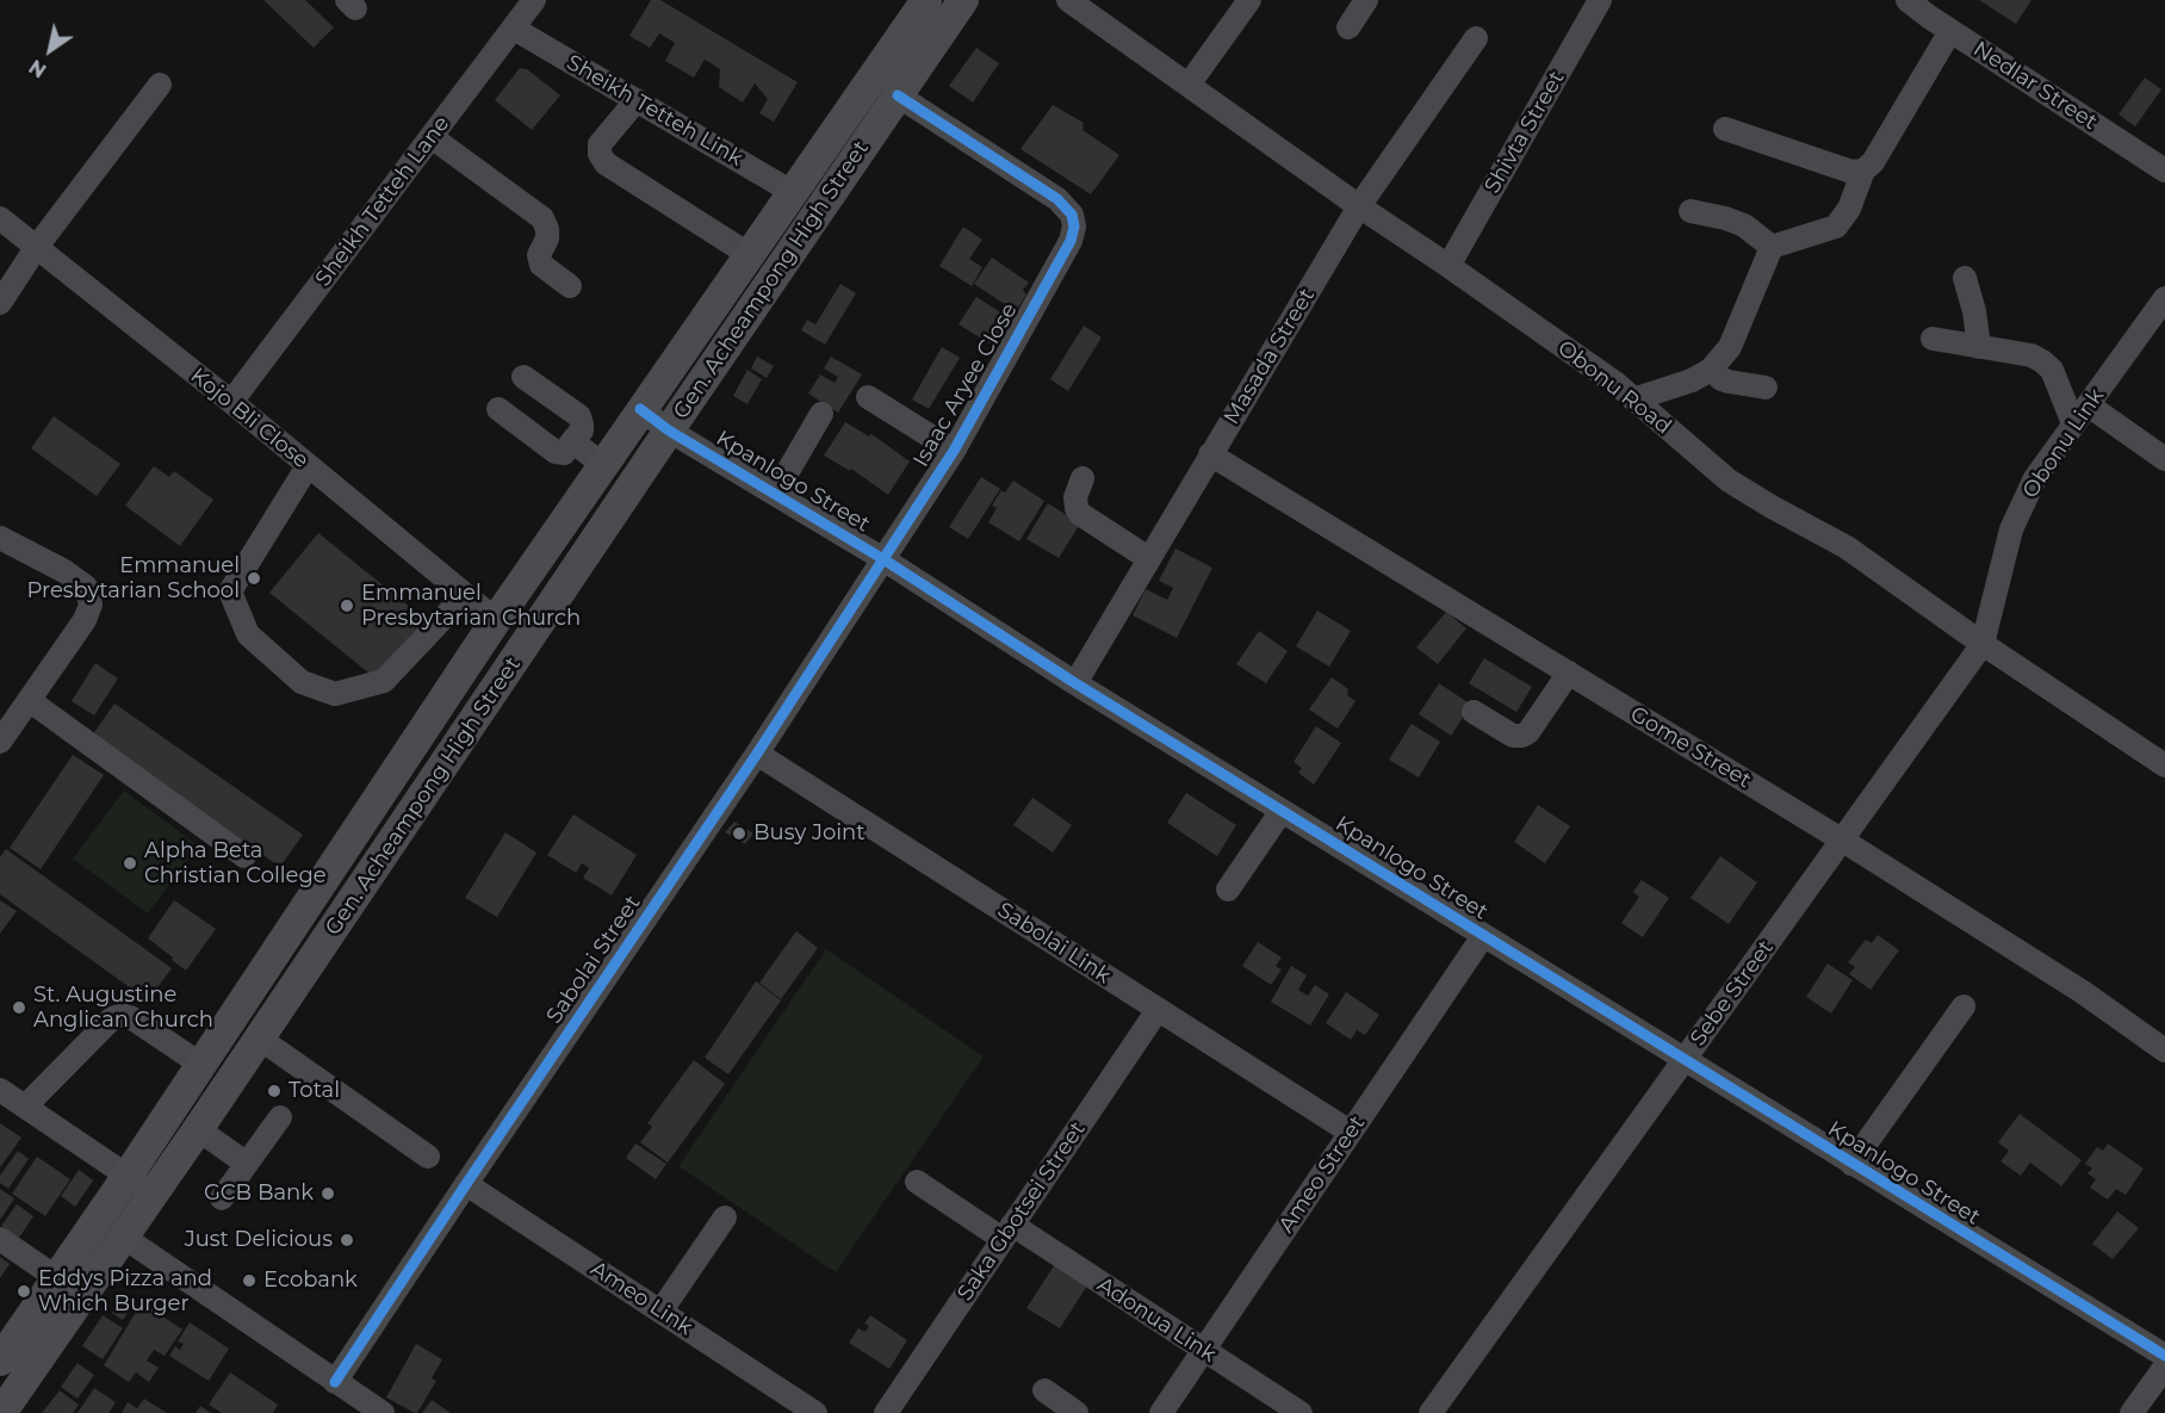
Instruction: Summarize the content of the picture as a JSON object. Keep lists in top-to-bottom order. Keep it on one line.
{"streets":{"main road":["Gen. Acheampong High Street"],"street":["Nedlar Street","Sheikh Tetteh Link","Shivta Street","Sheikh Tetteh Lane","Masada Street","Isaac Aryee Close","Obonu Road","Kojo Bli Close","Obonu Link","Kpanlogo Street","Gome Street","Sabolai Link","Sabolai Street","Sebe Street","Ameo Street","Saka Gbotsei Street","Ameo Link","Adonua Link"]},"crossings":[["Sheikh Tetteh Link","Sheikh Tetteh Lane"],["Sheikh Tetteh Link","Gen. Acheampong High Street"],["Shivta Street","Obonu Road"],["Sheikh Tetteh Lane","Kojo Bli Close"],["Gen. Acheampong High Street","Isaac Aryee Close"],["Gen. Acheampong High Street","Kojo Bli Close"],["Gen. Acheampong High Street","Kpanlogo Street"],["Masada Street","Obonu Road"],["Masada Street","Kpanlogo Street"],["Masada Street","Gome Street"],["Isaac Aryee Close","Kpanlogo Street"],["Isaac Aryee Close","Sabolai Street"],["Obonu Road","Obonu Link"],["Obonu Road","Sebe Street"],["Obonu Link","Sebe Street"],["Kpanlogo Street","Sabolai Street"],["Kpanlogo Street","Sebe Street"],["Kpanlogo Street","Ameo Street"],["Gome Street","Sebe Street"],["Sabolai Link","Sabolai Street"],["Sabolai Link","Ameo Street"],["Sabolai Link","Saka Gbotsei Street"],["Sabolai Street","Ameo Link"],["Ameo Street","Adonua Link"],["Saka Gbotsei Street","Adonua Link"]],"places":["Emmanuel Presbytarian School","Emmanuel Presbytarian Church","Busy Joint","Alpha Beta Christian College","St. Augustine Anglican Church","Total","GCB Bank","Just Delicious","Ecobank","Eddys Pizza and Which Burger"],"north":"bottom left"}
